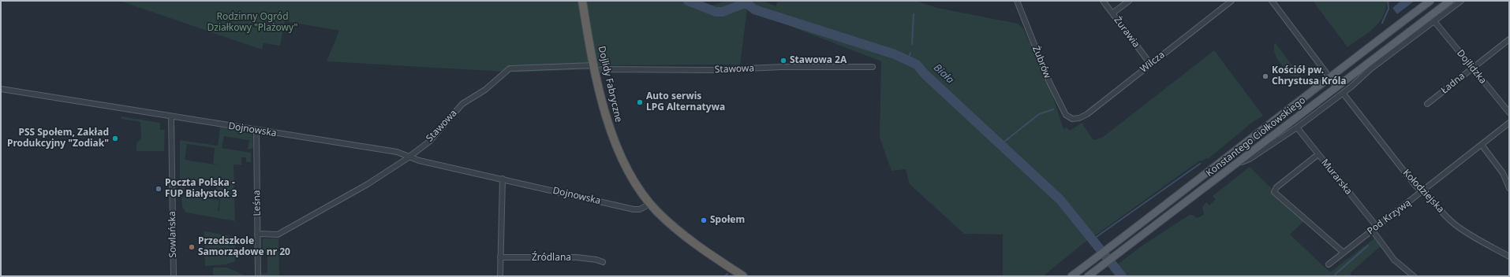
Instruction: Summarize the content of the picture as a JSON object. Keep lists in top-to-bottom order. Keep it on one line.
{"streets":{"highway":["Dojlidy Fabryczne"],"main road":["Konstantego Ciołkowskiego"],"street":["Żurawia","Żubrów","Wilcza","Dojlidzka","Stawowa","Ładna","Dojnowska","Murarska","Kołodziejska","Leśna","Pod Krzywą","Sowlańska","Źródlana"]},"crossings":[["Żurawia","Wilcza"],["Żubrów","Wilcza"],["Dojlidzka","Ładna"],["Dojlidzka","Konstantego Ciołkowskiego"],["Stawowa","Dojlidy Fabryczne"],["Stawowa","Dojnowska"],["Stawowa","Leśna"],["Dojlidy Fabryczne","Dojnowska"],["Dojnowska","Leśna"],["Dojnowska","Sowlańska"],["Konstantego Ciołkowskiego","Murarska"],["Konstantego Ciołkowskiego","Kołodziejska"],["Murarska","Pod Krzywą"],["Kołodziejska","Pod Krzywą"]],"water":["Biała"],"parks":["Rodzinny Ogród Działkowy \"Plażowy\""],"places":["Stawowa 2A","Kościół pw. Chrystusa Króla","Auto serwis LPG Alternatywa","PSS Społem, Zakład Produkcyjny \"Zodiak\"","Poczta Polska - FUP Białystok 3","Społem","Przedszkole Samorządowe nr 20"]}
